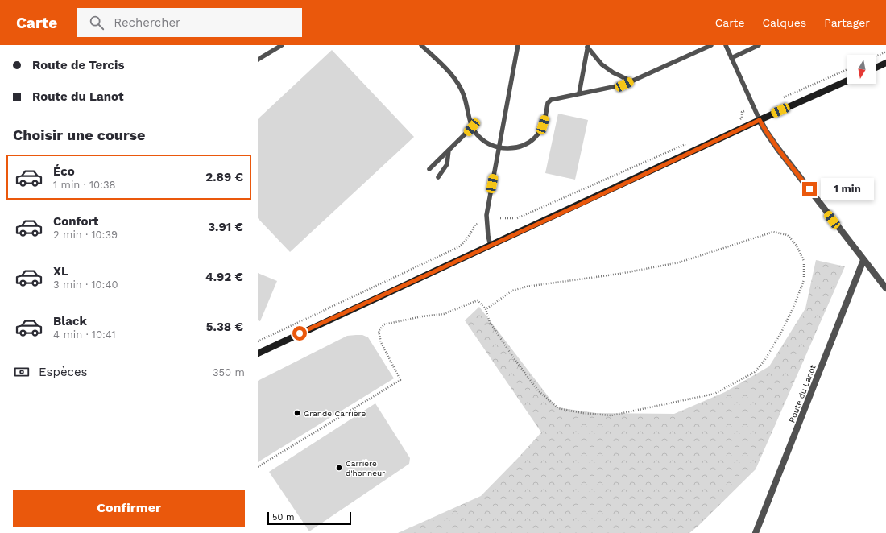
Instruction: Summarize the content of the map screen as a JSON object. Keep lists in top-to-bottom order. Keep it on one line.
{"streets":{"street":["Route du Lanot"]},"places":["Grande Carrière","Carrière d'honneur"],"scale_bar":"50 m","north":"bottom","page":{"header":"Carte","search":"Rechercher","nav":["Carte","Calques","Partager"],"banner":["Route de Tercis","Route du Lanot"],"heading":"Choisir une course","list":[{"name":"Éco","note":"1 min · 10:38","value":"2.89 €"},{"name":"Confort","note":"2 min · 10:39","value":"3.91 €"},{"name":"XL","note":"3 min · 10:40","value":"4.92 €"},{"name":"Black","note":"4 min · 10:41","value":"5.38 €"}],"bubble":"1 min","pay":["Espèces","350 m"],"buttons":"Confirmer","scale":"50 m"}}
